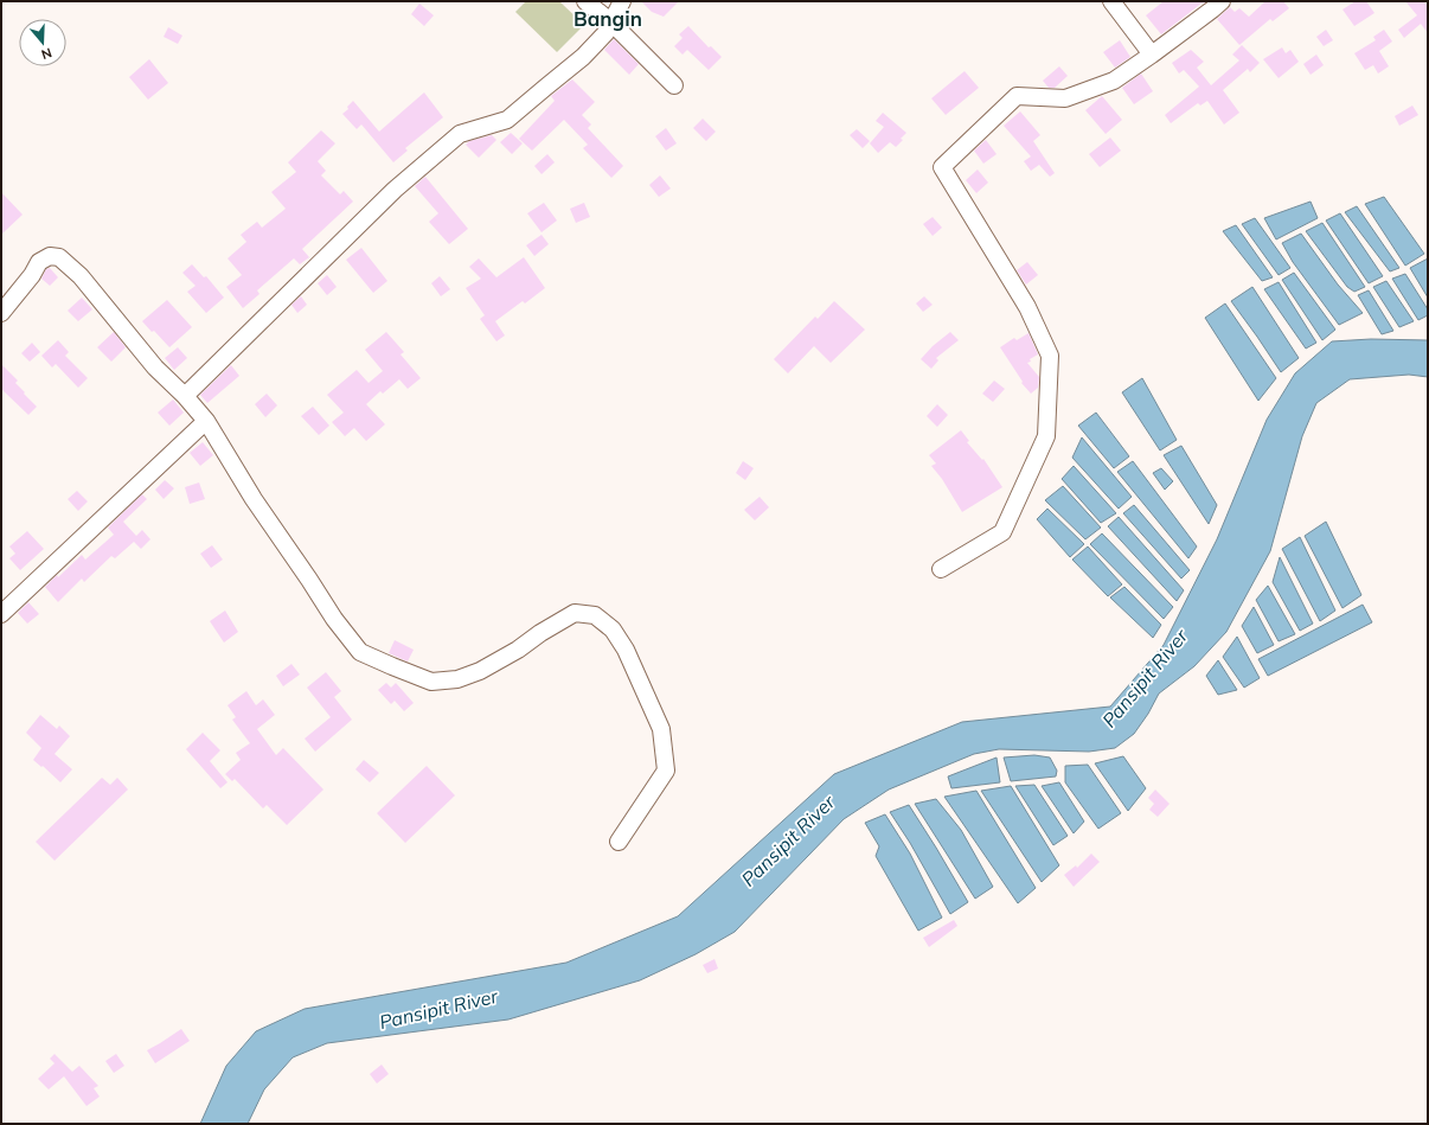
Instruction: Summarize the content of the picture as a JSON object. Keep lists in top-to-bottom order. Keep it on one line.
{"districts":["Bangin"],"water":["Pansipit River"],"north":"bottom"}
